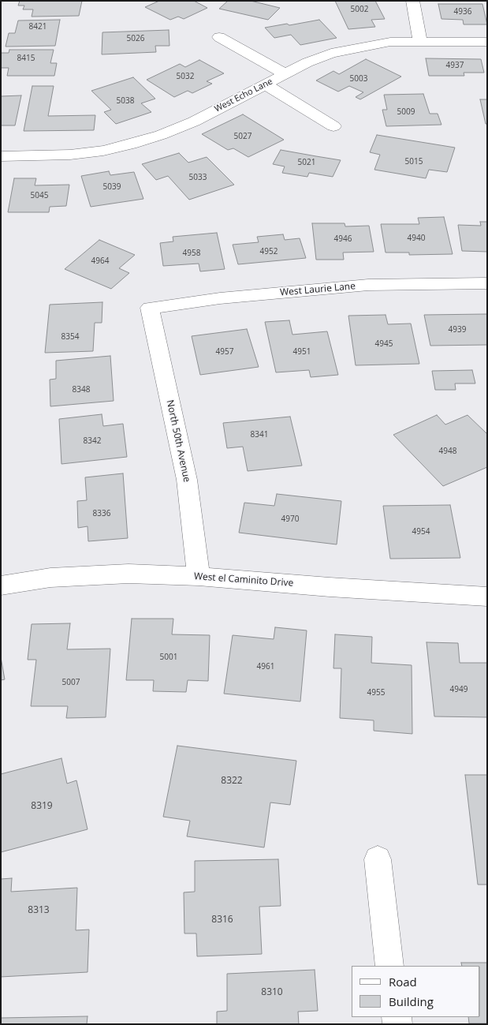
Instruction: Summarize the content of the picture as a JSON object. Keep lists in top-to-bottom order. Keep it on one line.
{"streets":{"street":["West Echo Lane","West Laurie Lane","North 50th Avenue","West el Caminito Drive"]},"crossings":[["West Laurie Lane","North 50th Avenue"],["North 50th Avenue","West el Caminito Drive"]],"house_numbers":["5002","4936","8421","5026","8415","4937","5032","5003","5038","5009","5027","5015","5021","5033","5039","5045","4940","4946","4952","4958","4964","4939","8354","4945","4957","4951","8348","8341","8342","4948","8336","4970","4954","5001","4961","5007","4949","4955","8322","8319","8313","8316","8310"],"legend":["Road","Building"]}
